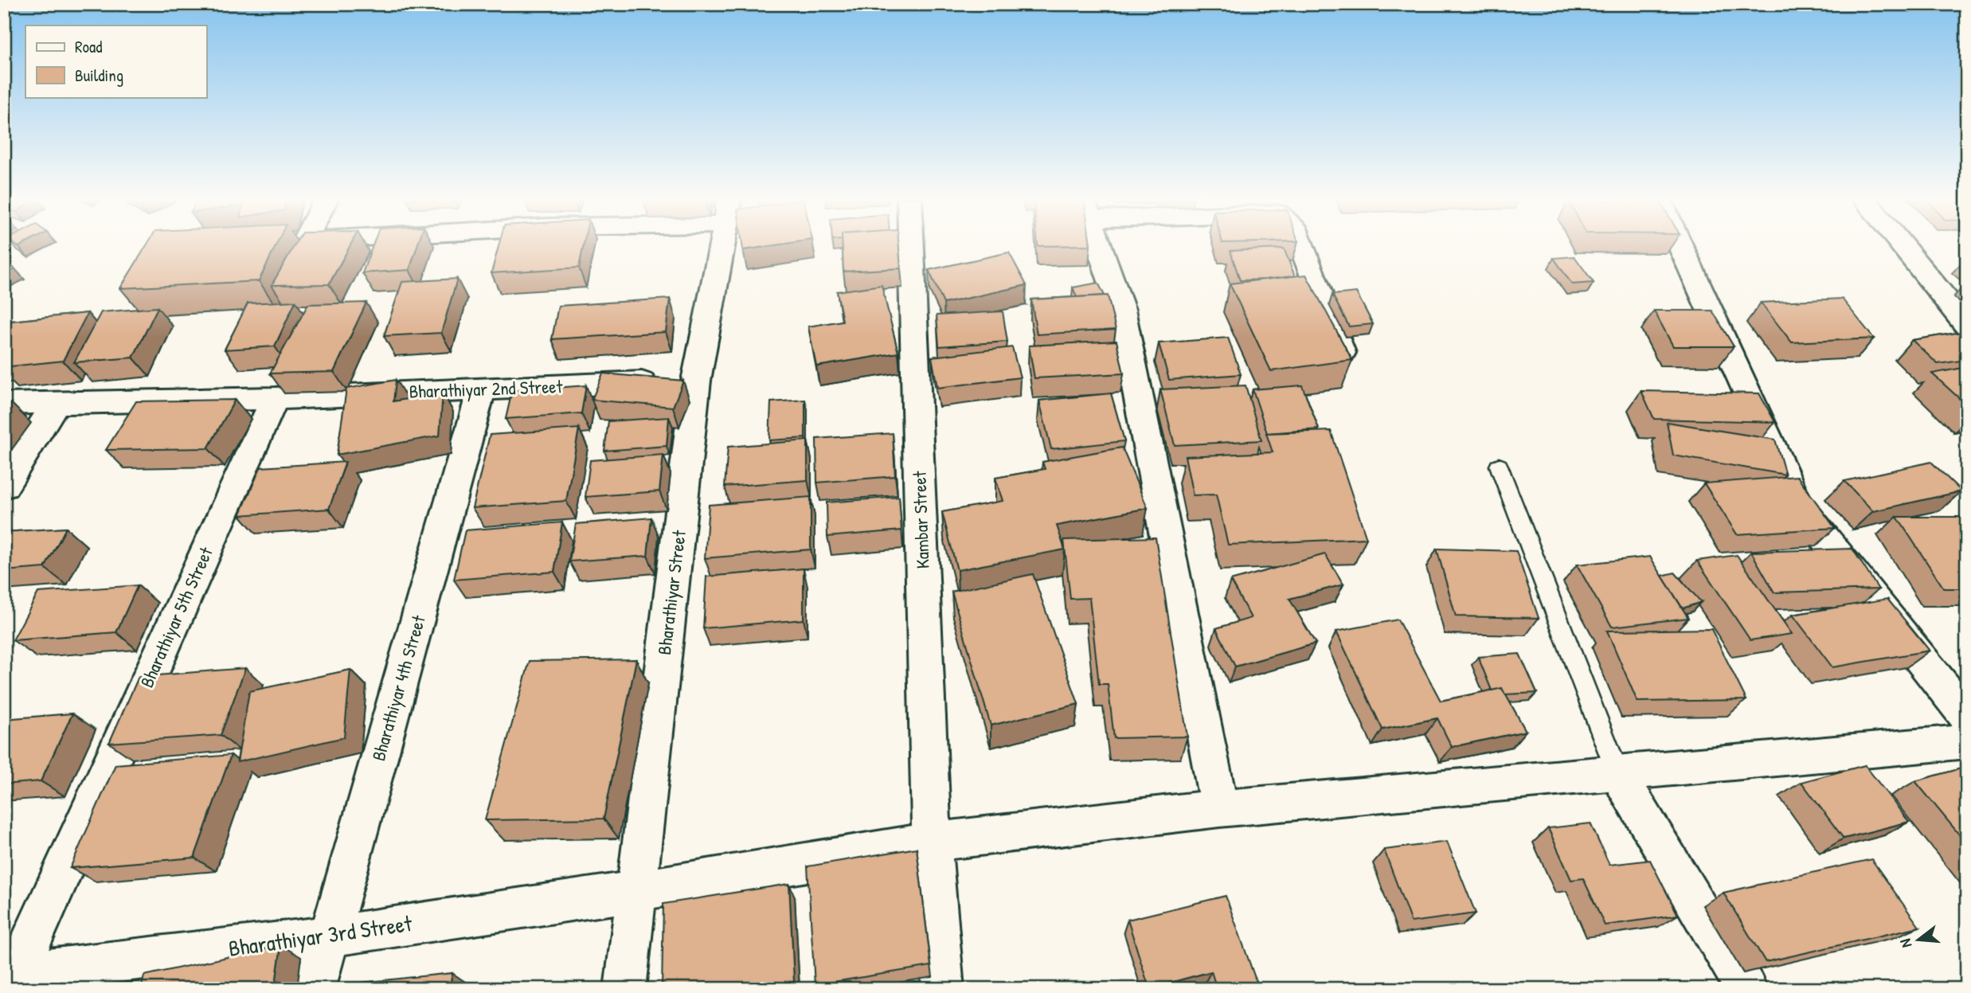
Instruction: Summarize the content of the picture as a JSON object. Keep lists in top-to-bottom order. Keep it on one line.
{"streets":{"street":["Bharathiyar 2nd Street","Kambar Street","Bharathiyar Street","Bharathiyar 5th Street","Bharathiyar 4th Street","Bharathiyar 3rd Street"]},"crossings":[["Bharathiyar 2nd Street","Bharathiyar Street"],["Bharathiyar 2nd Street","Bharathiyar 5th Street"],["Bharathiyar 2nd Street","Bharathiyar 4th Street"],["Kambar Street","Bharathiyar 3rd Street"],["Bharathiyar Street","Bharathiyar 3rd Street"],["Bharathiyar 5th Street","Bharathiyar 3rd Street"],["Bharathiyar 4th Street","Bharathiyar 3rd Street"]],"legend":["Road","Building"],"north":"left"}
